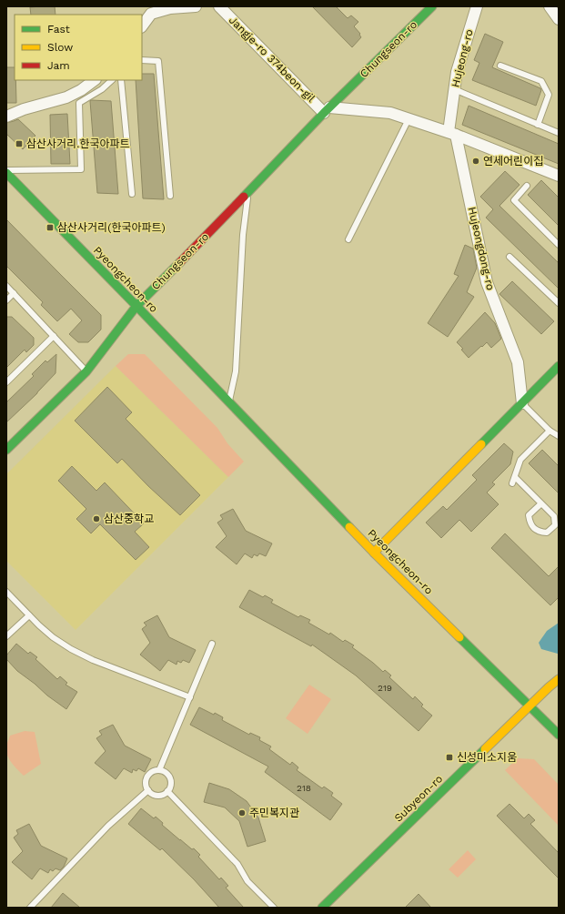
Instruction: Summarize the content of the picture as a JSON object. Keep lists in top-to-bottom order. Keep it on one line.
{"streets":{"main road":["Chungseon-ro","Pyeongcheon-ro","Subyeon-ro"],"street":["Hujeong-ro","Jangje-ro 374beon-gil","Hujeongdong-ro"]},"crossings":[["Chungseon-ro","Jangje-ro 374beon-gil"],["Chungseon-ro","Pyeongcheon-ro"],["Hujeong-ro","Hujeongdong-ro"],["Pyeongcheon-ro","Subyeon-ro"]],"places":{"transit":["삼산사거리.한국아파트","삼산사거리(한국아파트)","신성미소지움"],"other":["연세어린이집","삼산중학교","주민복지관"]},"house_numbers":["219","218"],"legend":["Fast","Slow","Jam"]}
